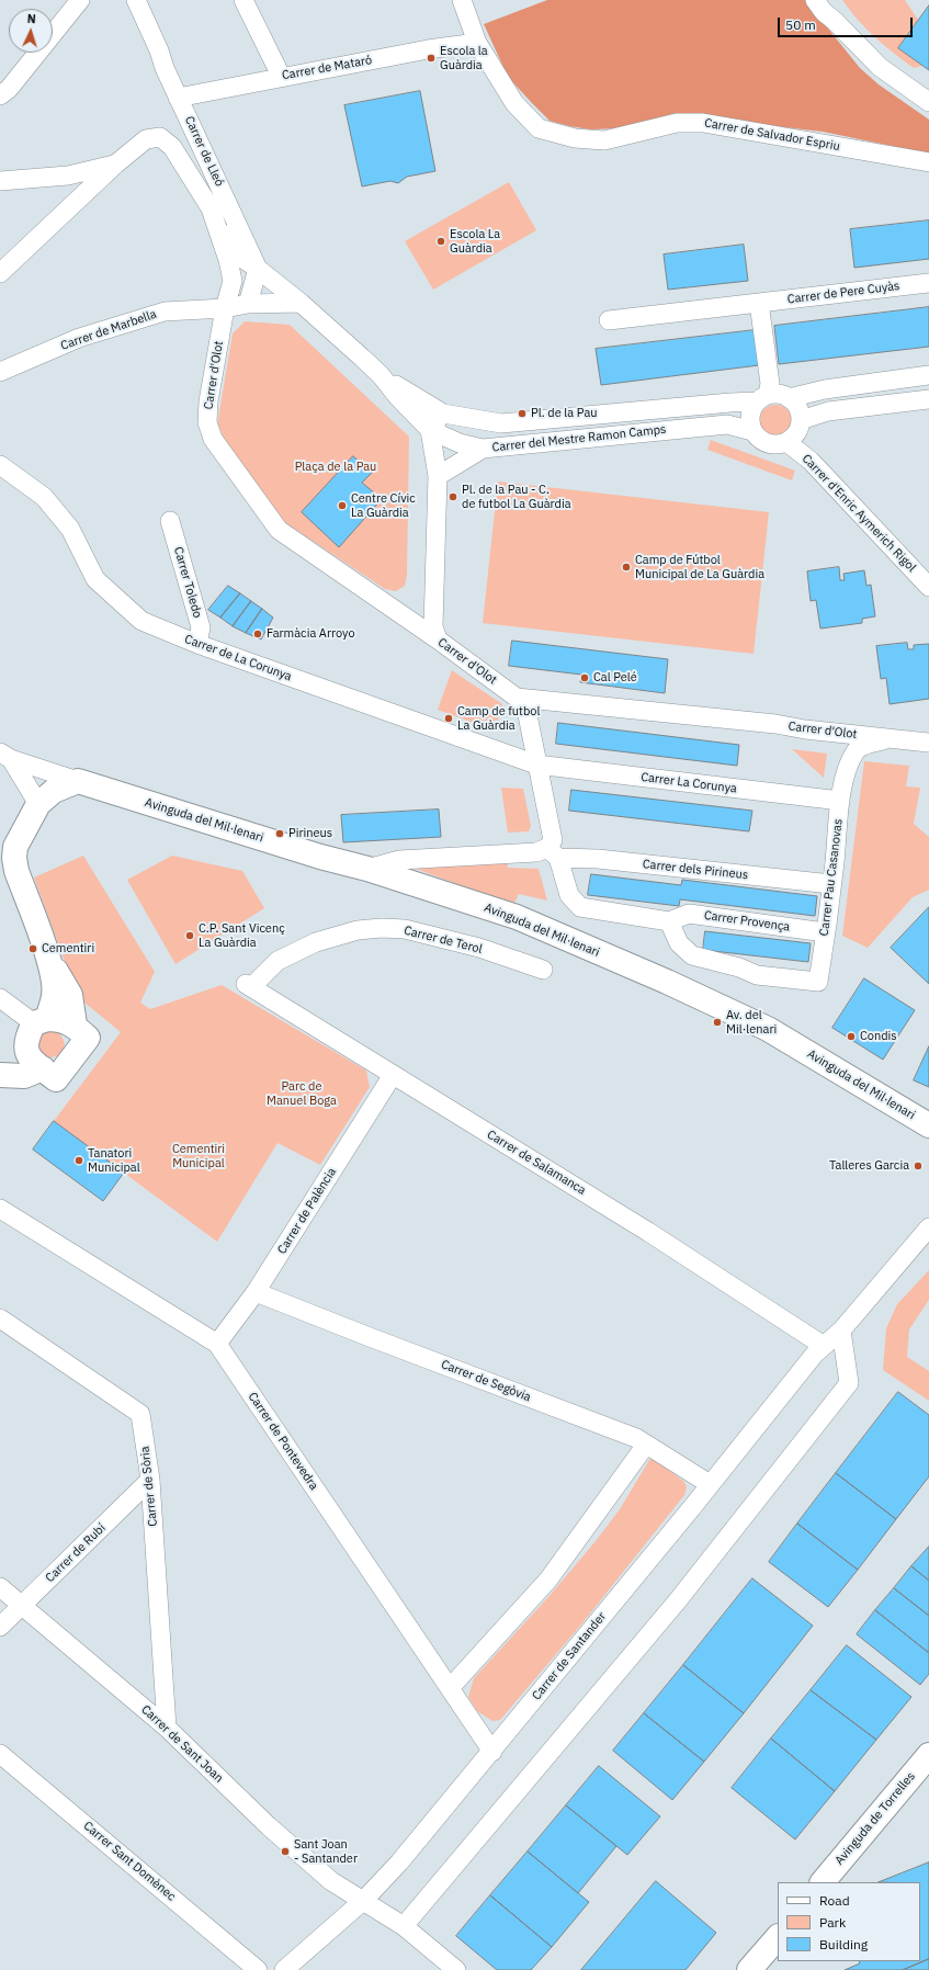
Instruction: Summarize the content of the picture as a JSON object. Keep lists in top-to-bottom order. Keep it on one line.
{"streets":{"street":["Carrer de Mataró","Carrer de Salvador Espriu","Carrer de Lleó","Carrer de Pere Cuyàs","Carrer de Marbella","Carrer d'Olot","Carrer del Mestre Ramon Camps","Carrer d'Enric Aymerich Rigol","Carrer Toledo","Carrer de La Corunya","Carrer La Corunya","Avinguda del Mil·lenari","Carrer dels Pirineus","Carrer Pau Casanovas","Carrer Provença","Carrer de Terol","Carrer de Salamanca","Carrer de Palència","Carrer de Segòvia","Carrer de Pontevedra","Carrer de Sòria","Carrer de Rubí","Carrer de Santander","Carrer de Sant Joan","Avinguda de Torrelles","Carrer Sant Domènec"]},"crossings":[["Carrer de Mataró","Carrer de Salvador Espriu"],["Carrer de Mataró","Carrer de Lleó"],["Carrer de Lleó","Carrer del Mestre Ramon Camps"],["Carrer de Marbella","Carrer d'Olot"],["Carrer de Marbella","Carrer del Mestre Ramon Camps"],["Carrer d'Olot","Carrer Pau Casanovas"],["Carrer del Mestre Ramon Camps","Carrer d'Enric Aymerich Rigol"],["Carrer Toledo","Carrer de La Corunya"],["Carrer de La Corunya","Carrer La Corunya"],["Carrer La Corunya","Carrer Pau Casanovas"],["Avinguda del Mil·lenari","Carrer dels Pirineus"],["Carrer dels Pirineus","Carrer Pau Casanovas"],["Carrer Pau Casanovas","Carrer Provença"],["Carrer de Terol","Carrer de Salamanca"],["Carrer de Salamanca","Carrer de Palència"],["Carrer de Salamanca","Carrer de Santander"],["Carrer de Palència","Carrer de Segòvia"],["Carrer de Palència","Carrer de Pontevedra"],["Carrer de Segòvia","Carrer de Santander"],["Carrer de Pontevedra","Carrer de Santander"],["Carrer de Sòria","Carrer de Rubí"],["Carrer de Sòria","Carrer de Sant Joan"],["Carrer de Rubí","Carrer de Sant Joan"],["Carrer de Santander","Carrer de Sant Joan"]],"parks":["Plaça de la Pau","Parc de Manuel Boga","Cementiri Municipal"],"places":["Escola la Guàrdia","Escola La Guàrdia","Pl. de la Pau","Pl. de la Pau - C. de futbol La Guàrdia","Centre Cívic La Guàrdia","Camp de Fútbol Municipal de La Guàrdia","Farmàcia Arroyo","Cal Pelé","Camp de futbol La Guàrdia","Pirineus","C.P. Sant Vicenç La Guàrdia","Cementiri","Av. del Mil·lenari","Condis","Tanatori Municipal","Talleres Garcia","Sant Joan - Santander"],"legend":["Road","Park","Building"],"scale_bar":"50 m","north":"top"}
